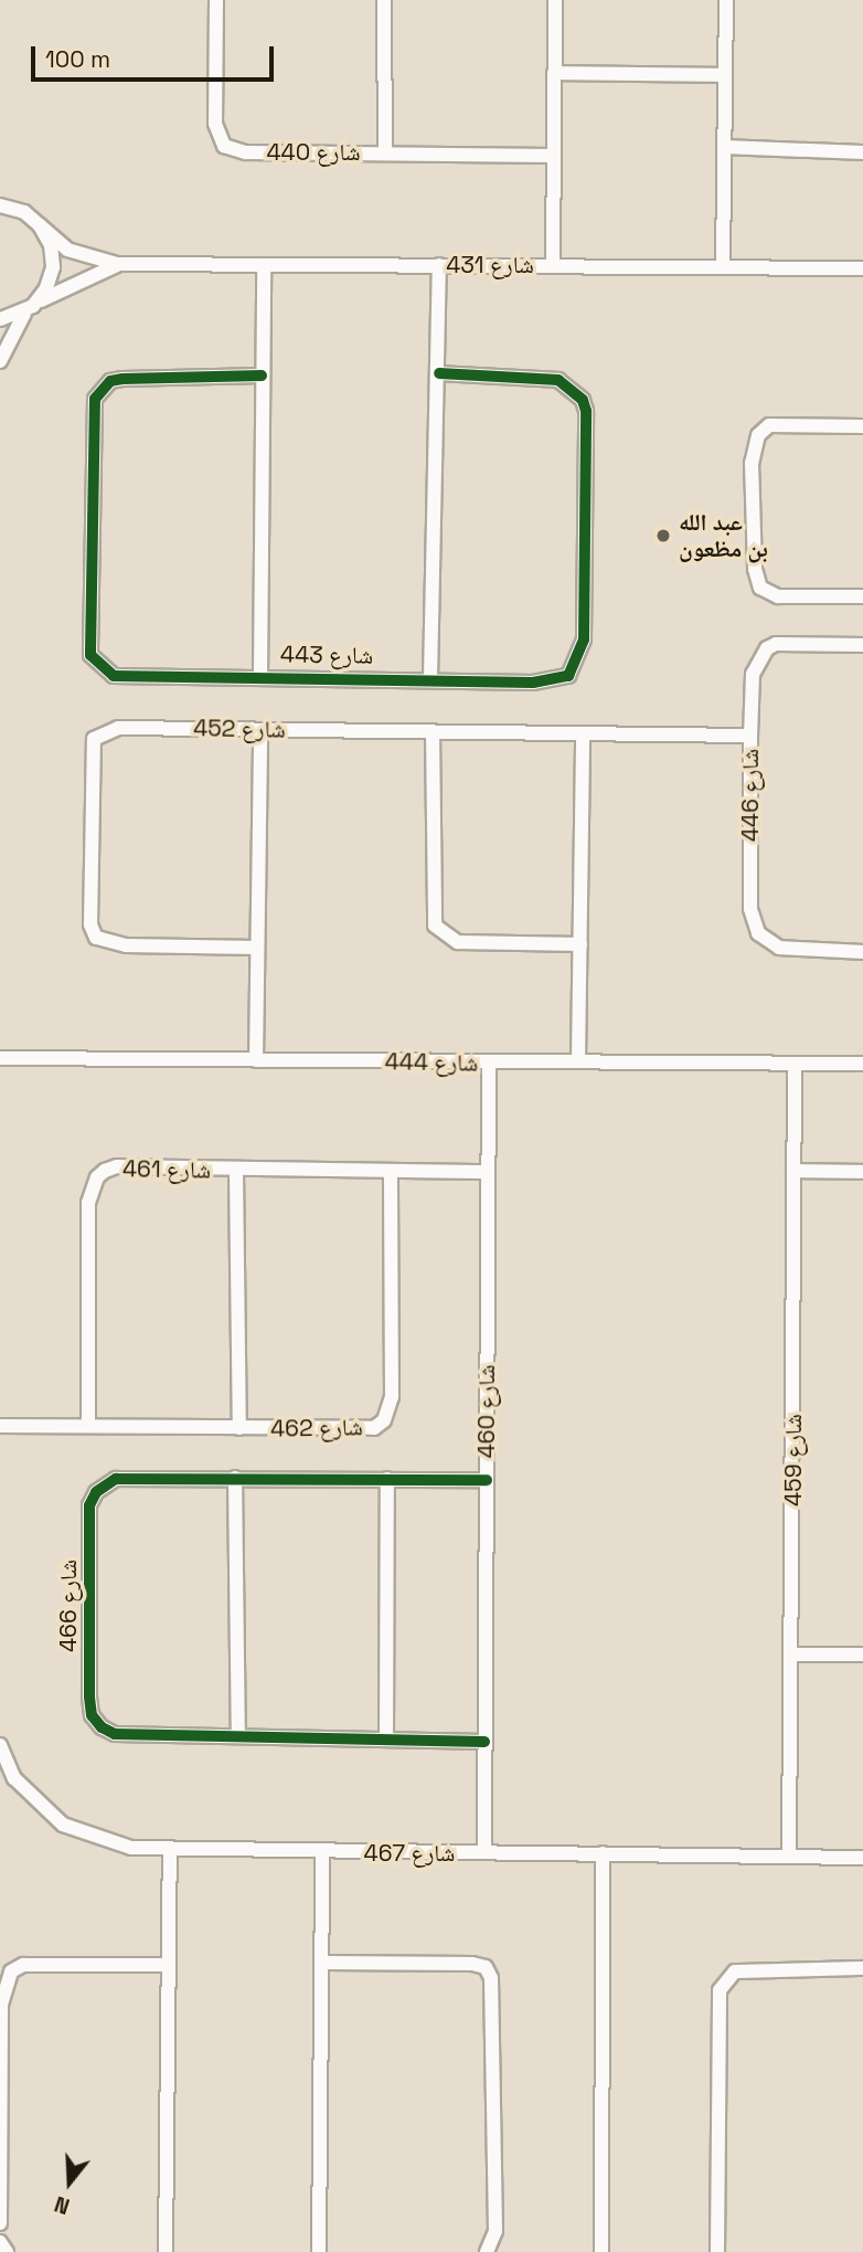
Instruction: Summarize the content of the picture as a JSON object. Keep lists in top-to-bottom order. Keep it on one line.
{"streets":{"street":["شارع 440","شارع 431","شارع 443","شارع 452","شارع 446","شارع 444","شارع 461","شارع 460","شارع 462","شارع 459","شارع 466","شارع 467"]},"crossings":[["شارع 452","شارع 446"],["شارع 444","شارع 460"],["شارع 444","شارع 459"],["شارع 461","شارع 460"],["شارع 461","شارع 462"],["شارع 460","شارع 466"],["شارع 460","شارع 467"],["شارع 459","شارع 467"]],"places":["عبد الله بن مظعون"],"scale_bar":"100 m","north":"bottom"}
